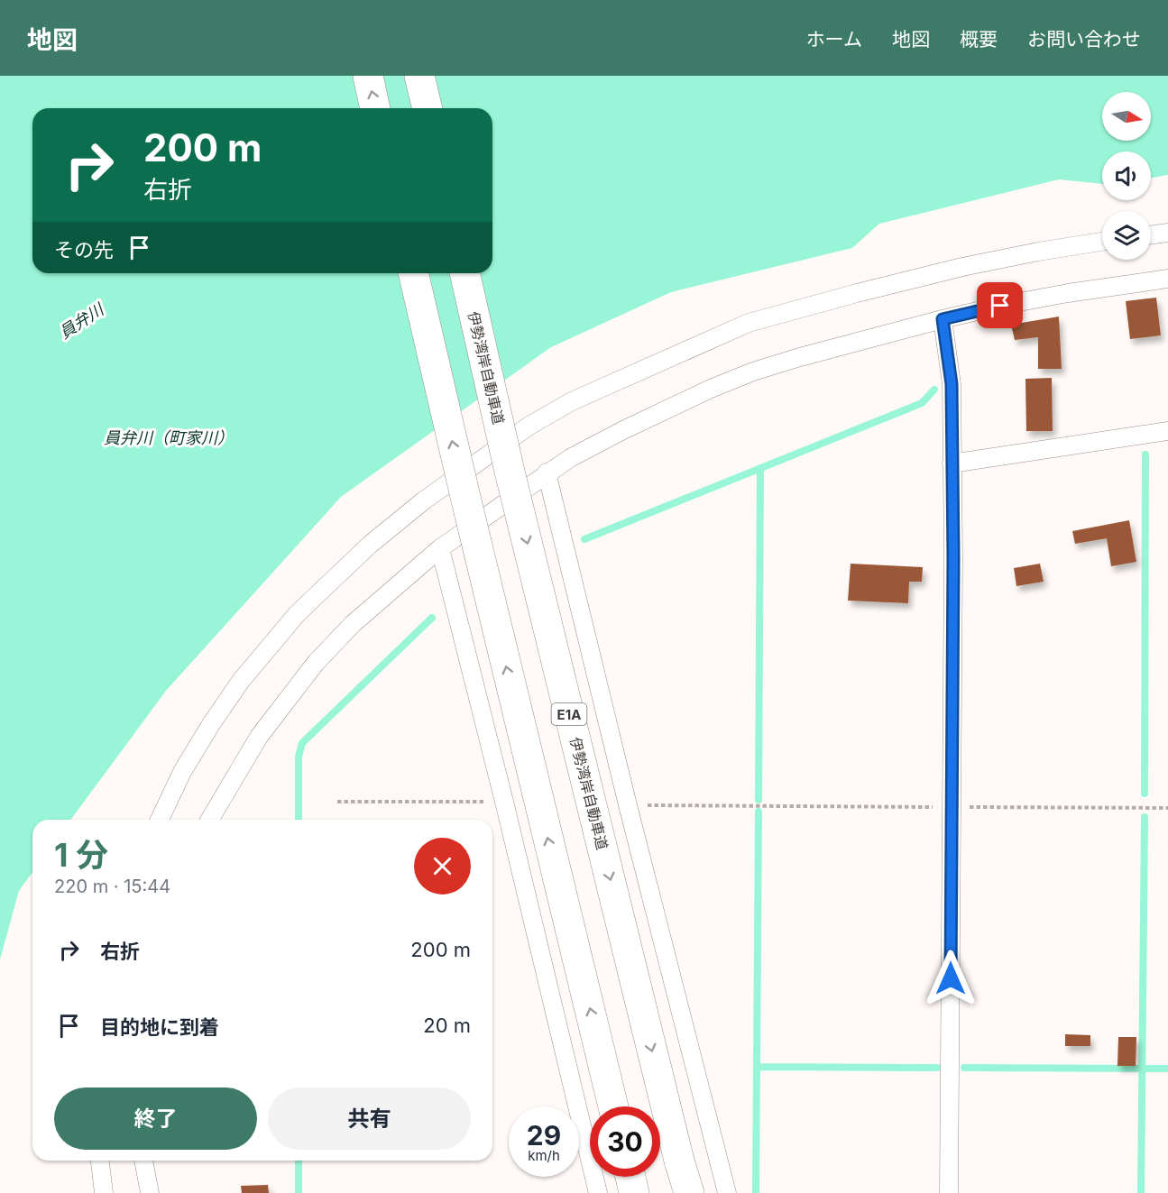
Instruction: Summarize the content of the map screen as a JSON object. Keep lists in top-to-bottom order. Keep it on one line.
{"streets":{"highway":["伊勢湾岸自動車道","E1A"]},"water":["員弁川","員弁川（町家川）"],"north":"right","page":{"header":"地図","nav":["ホーム","地図","概要","お問い合わせ"],"turn":["200 m","右折"],"then":"その先","heading":["1 分","220 m · 15:44"],"list":[{"name":"右折","value":"200 m"},{"name":"目的地に到着","value":"20 m"}],"buttons":["終了","共有"],"speed":"29 km/h","limit":"30"}}
